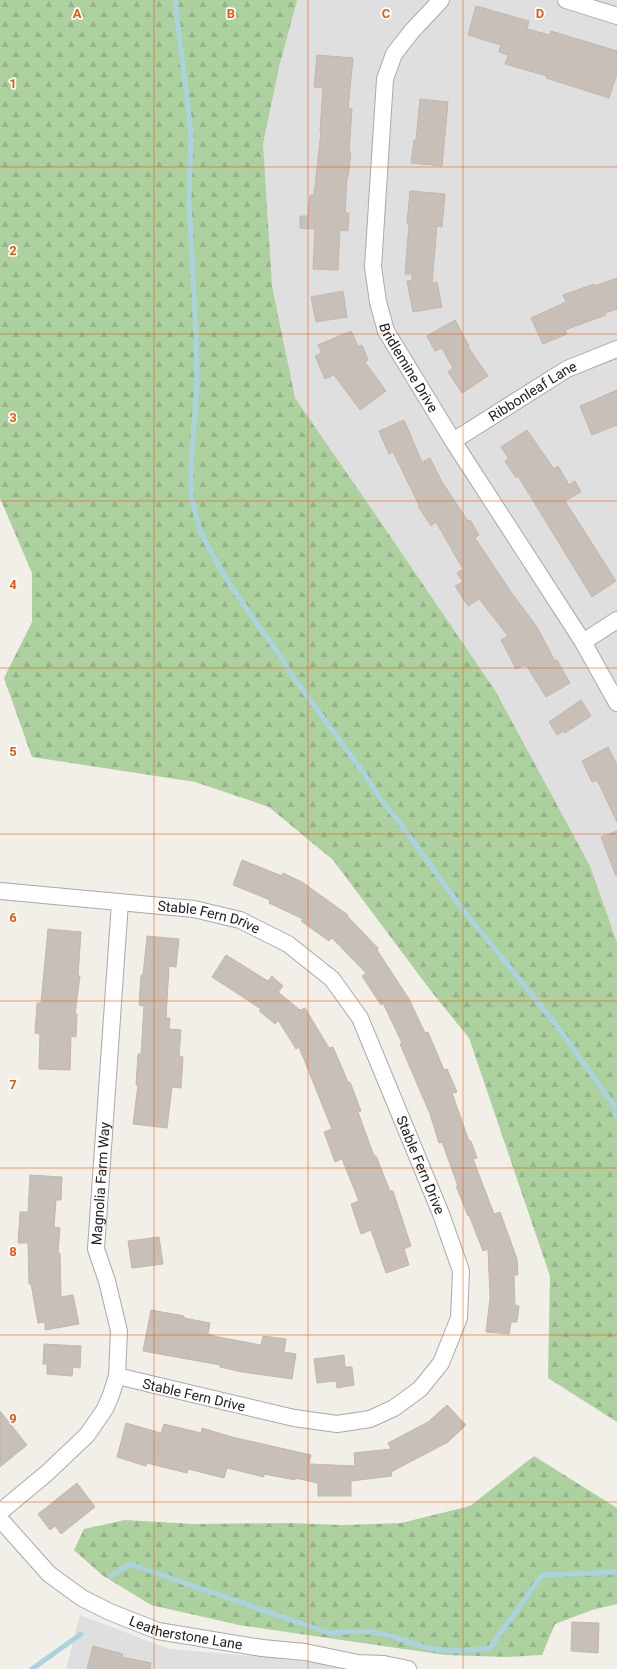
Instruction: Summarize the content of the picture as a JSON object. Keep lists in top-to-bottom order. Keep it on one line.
{"streets":{"street":["Bridlemine Drive","Ribbonleaf Lane","Stable Fern Drive","Magnolia Farm Way","Leatherstone Lane"]},"crossings":[["Bridlemine Drive","Ribbonleaf Lane"],["Stable Fern Drive","Magnolia Farm Way"]],"grid":{"columns":["A","B","C","D"],"rows":["1","2","3","4","5","6","7","8","9"]}}
